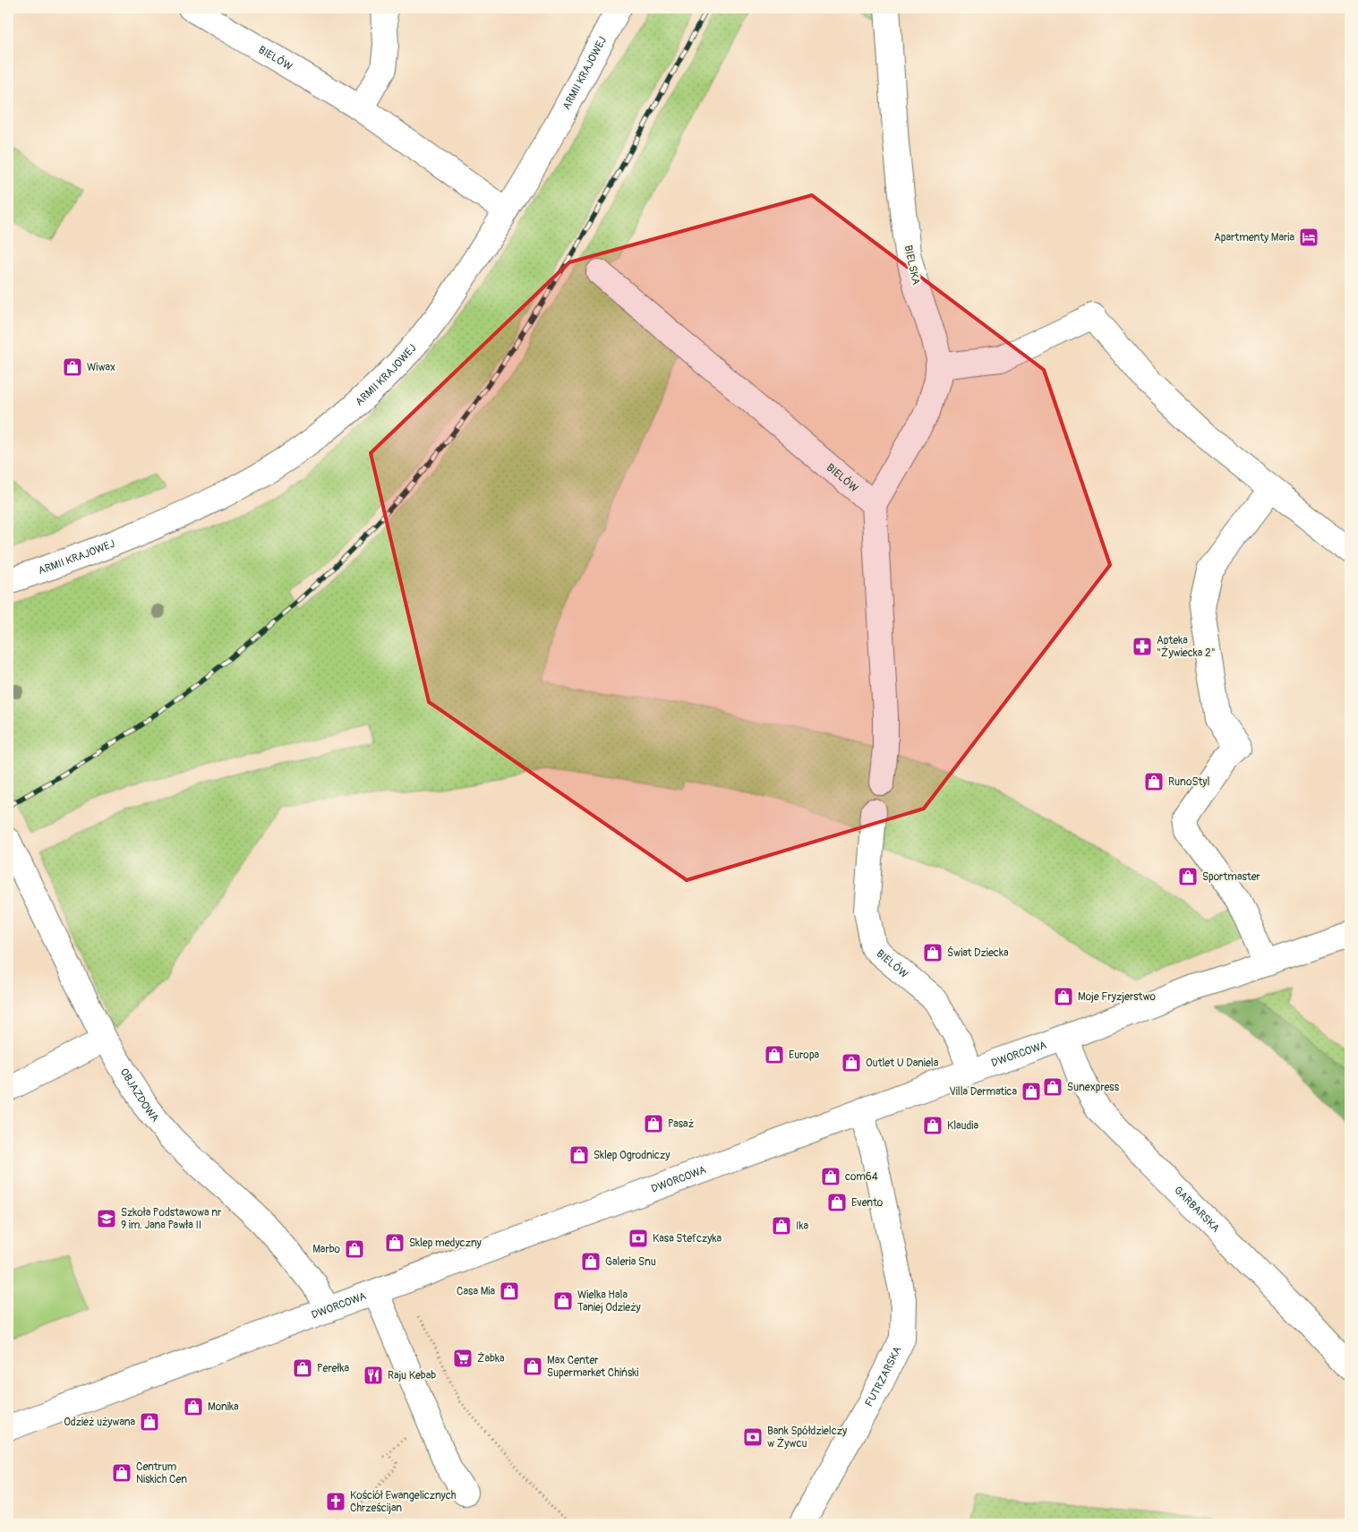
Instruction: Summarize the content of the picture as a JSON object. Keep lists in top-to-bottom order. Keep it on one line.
{"streets":{"street":["BIELÓW","ARMII KRAJOWEJ","BIELSKA","DWORCOWA","OBJAZDOWA","GARBARSKA","FUTRZARSKA"]},"crossings":[["BIELÓW","ARMII KRAJOWEJ"],["BIELÓW","BIELSKA"],["BIELÓW","DWORCOWA"],["DWORCOWA","OBJAZDOWA"],["DWORCOWA","GARBARSKA"],["DWORCOWA","FUTRZARSKA"]],"places":{"hotel":["Apartmenty Maria"],"shop":["Wiwax","RunoStyl","Sportmaster","Świat Dziecka","Moje Fryzjerstwo","Europa","Outlet U Daniela","Sunexpress","Villa Dermatica","Pasaż","Klaudia","Sklep Ogrodniczy","com64","Evento","Ika","Sklep medyczny","Marbo","Galeria Snu","Casa Mia","Wielka Hala Taniej Odzieży","Max Center Supermarket Chiński","Perełka","Monika","Odzież używana","Centrum Niskich Cen"],"pharmacy":["Apteka \"Żywiecka 2\""],"school or university":["Szkoła Podstawowa nr 9 im. Jana Pawła II"],"bank":["Kasa Stefczyka","Bank Spółdzielczy w Żywcu"],"supermarket":["Żabka"],"restaurant":["Raju Kebab"],"church":["Kościół Ewangelicznych Chrześcijan"]}}
